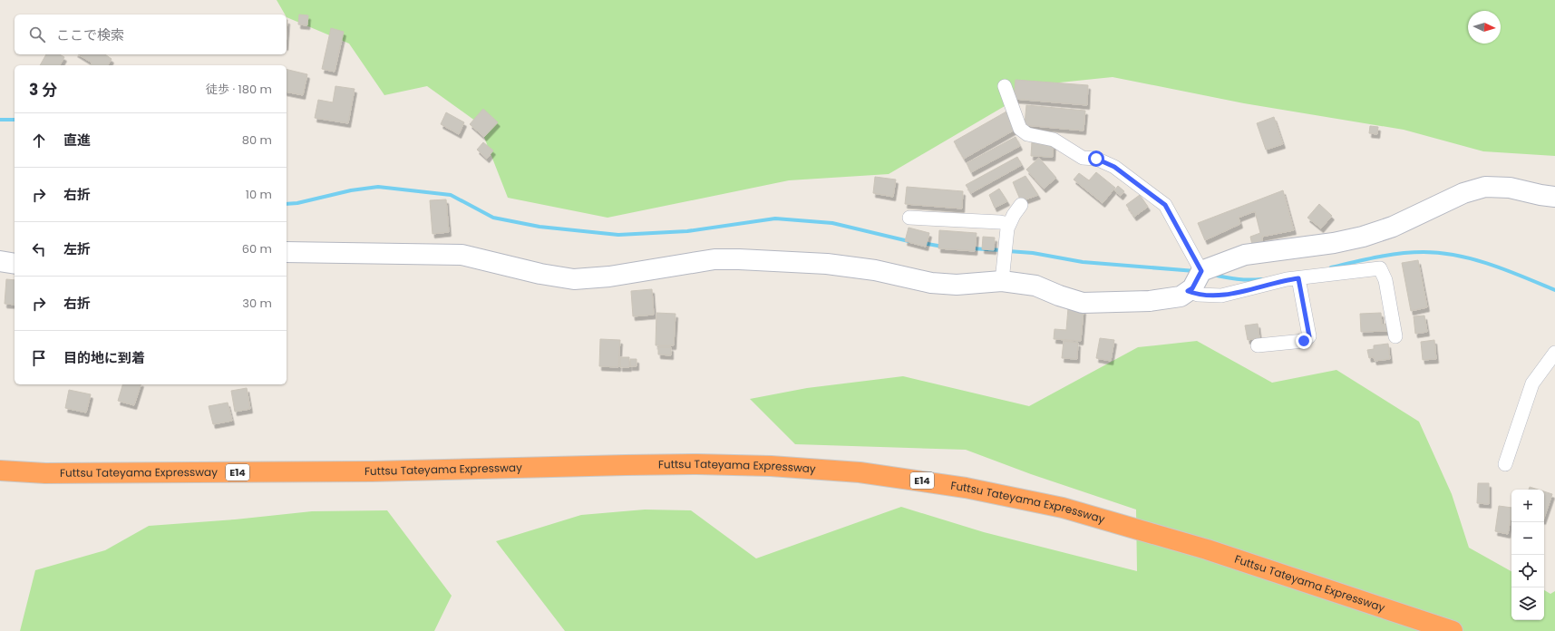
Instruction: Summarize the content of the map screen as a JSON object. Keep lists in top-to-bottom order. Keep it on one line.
{"streets":{"highway":["Futtsu Tateyama Expressway","E14"]},"north":"right","page":{"search":"ここで検索","heading":["3 分","徒歩 · 180 m"],"list":[["直進","80 m"],["右折","10 m"],["左折","60 m"],["右折","30 m"],"目的地に到着"],"map_buttons":["+","−"]}}
